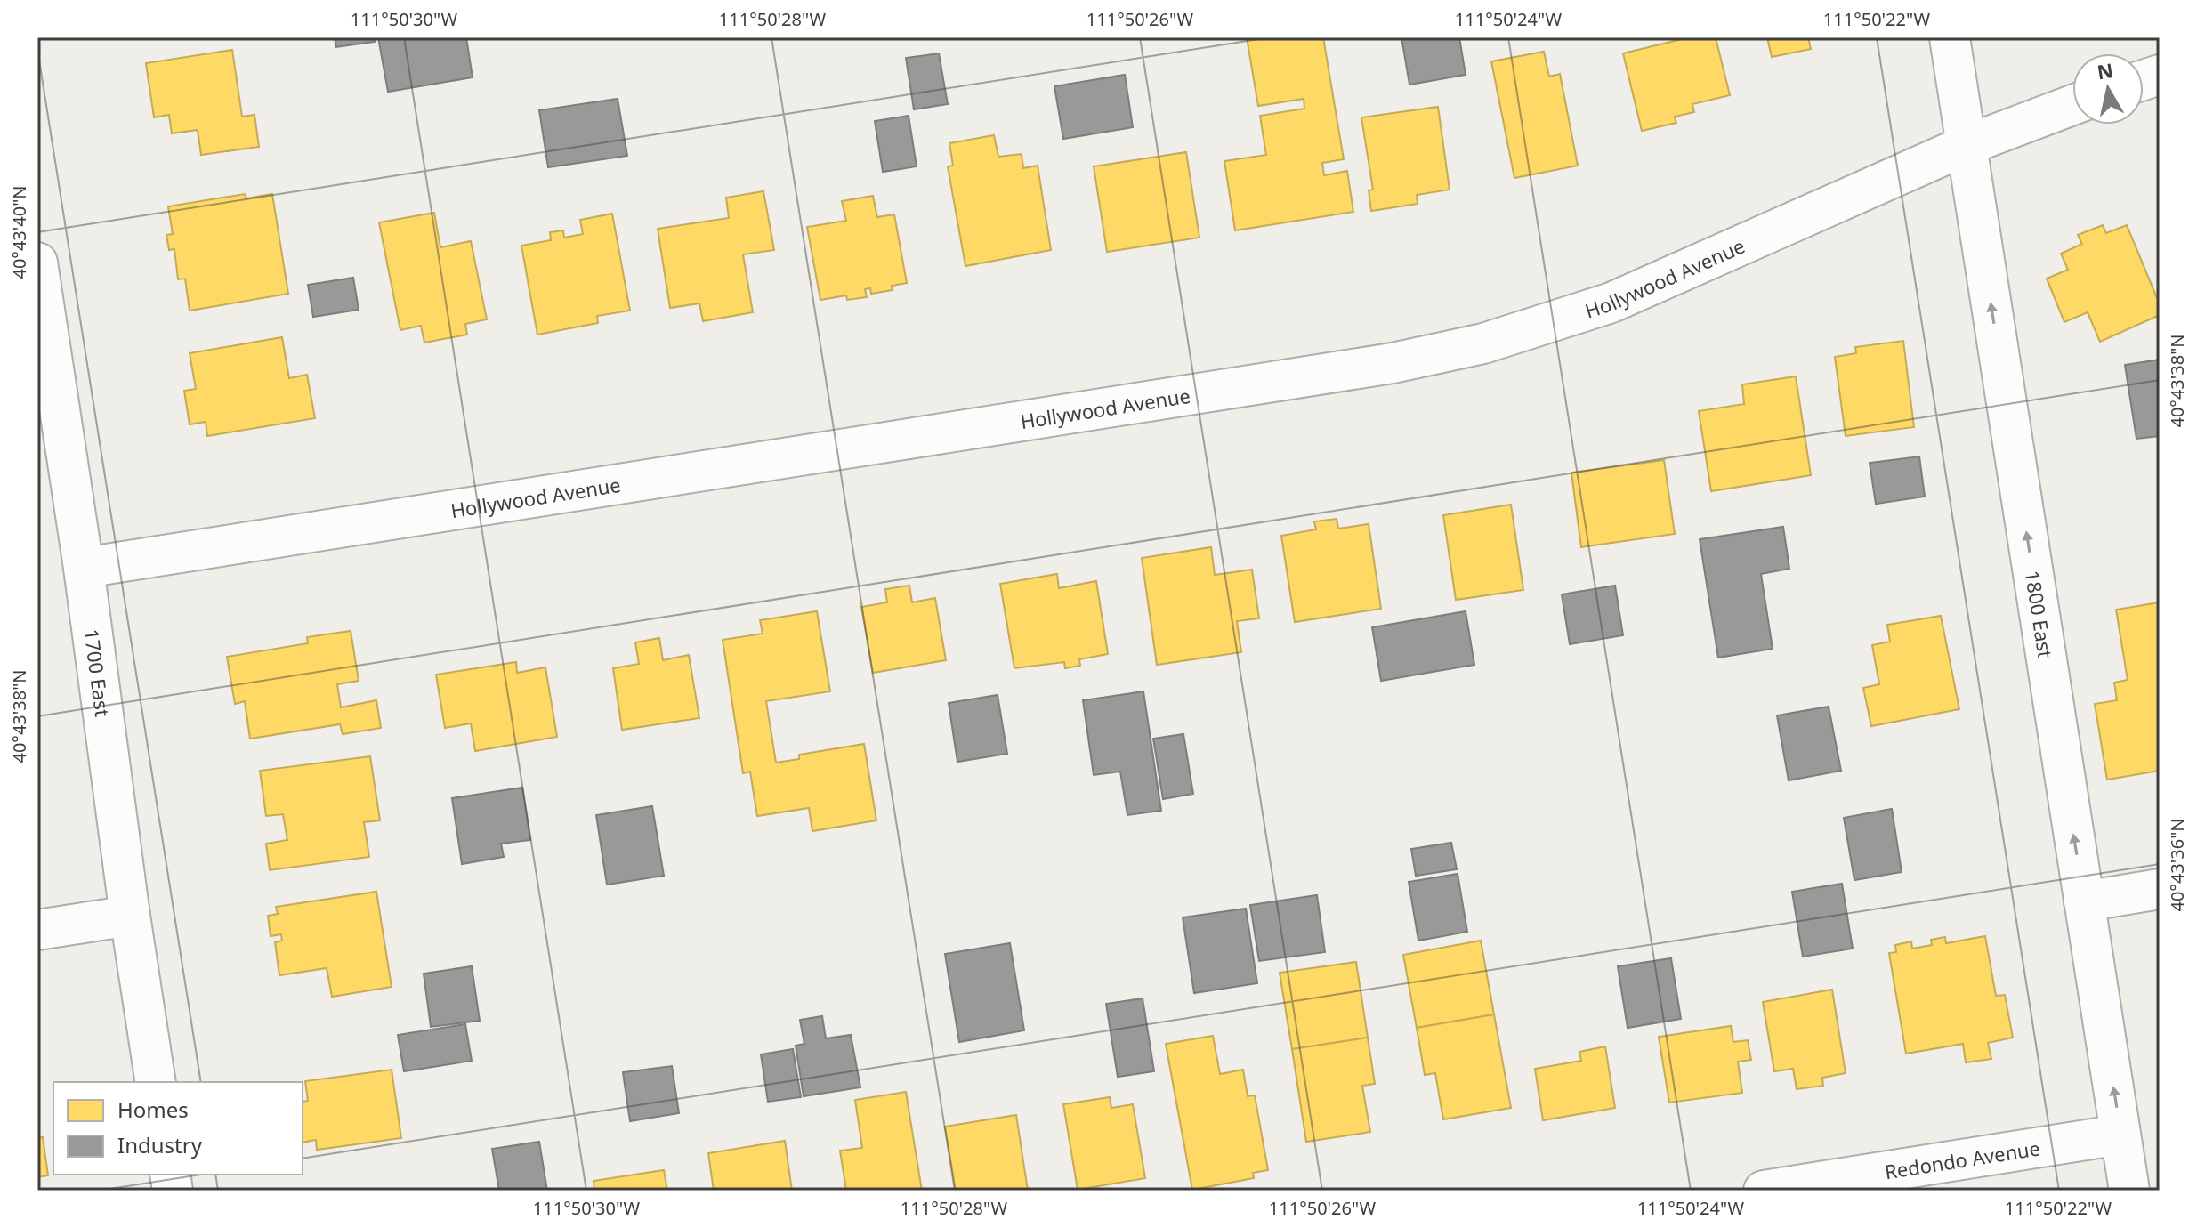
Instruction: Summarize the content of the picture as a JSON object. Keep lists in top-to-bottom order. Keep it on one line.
{"streets":{"street":["Hollywood Avenue","1800 East","1700 East","Redondo Avenue"]},"crossings":[["Hollywood Avenue","1800 East"],["Hollywood Avenue","1700 East"],["1800 East","Redondo Avenue"]],"one_way":["1800 East"],"legend":["Homes","Industry"],"north":"top","coordinates":["111°50'30\"W","111°50'28\"W","111°50'26\"W","111°50'24\"W","111°50'22\"W","40°43'40\"N","40°43'38\"N","40°43'36\"N"]}
